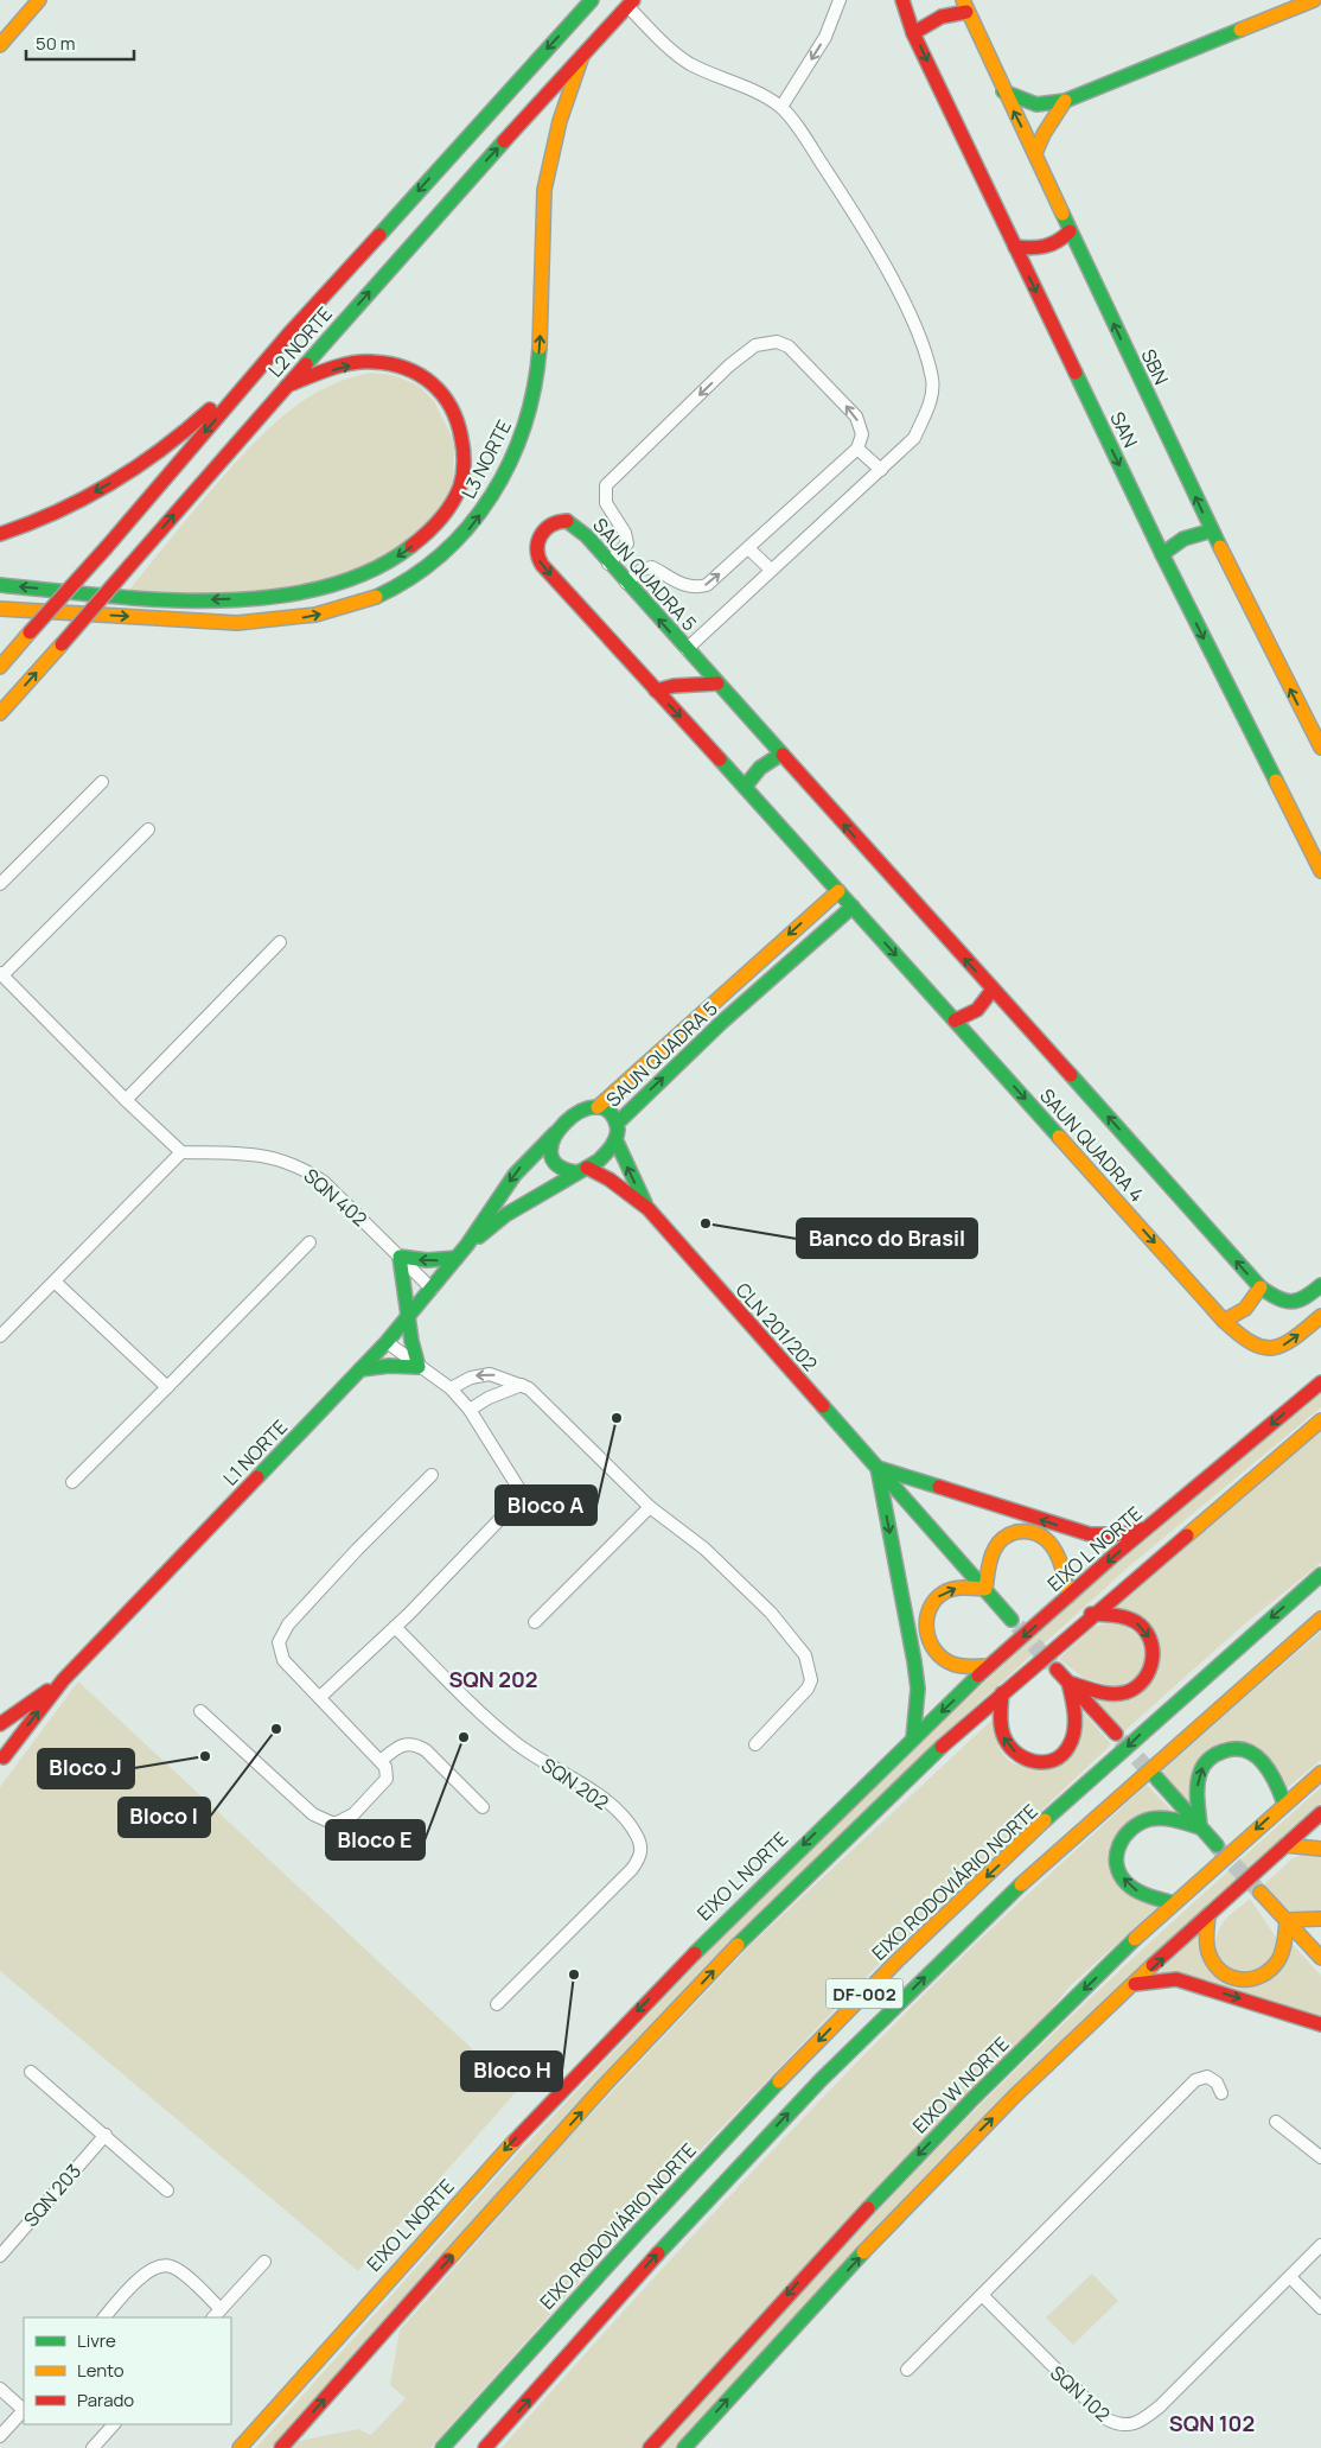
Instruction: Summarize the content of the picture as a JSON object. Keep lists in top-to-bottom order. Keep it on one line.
{"streets":{"main road":["L2 NORTE","SBN","SAN","L3 NORTE","SAUN QUADRA 5","SAUN QUADRA 4","CLN 201/202","L1 NORTE","EIXO L NORTE","EIXO RODOVIÁRIO NORTE","DF-002","EIXO W NORTE"],"street":["SQN 402","SQN 202","SQN 203","SQN 102"]},"crossings":[["L2 NORTE","L3 NORTE"],["SAUN QUADRA 5","SAUN QUADRA 4"],["SAUN QUADRA 5","CLN 201/202"],["SAUN QUADRA 5","L1 NORTE"],["SQN 402","L1 NORTE"],["CLN 201/202","L1 NORTE"]],"one_way":["SBN","SAN"],"districts":["SQN 202","SQN 102"],"places":["Banco do Brasil","Bloco A","Bloco I","Bloco E","Bloco J","Bloco H"],"legend":["Livre","Lento","Parado"],"scale_bar":"50 m"}
